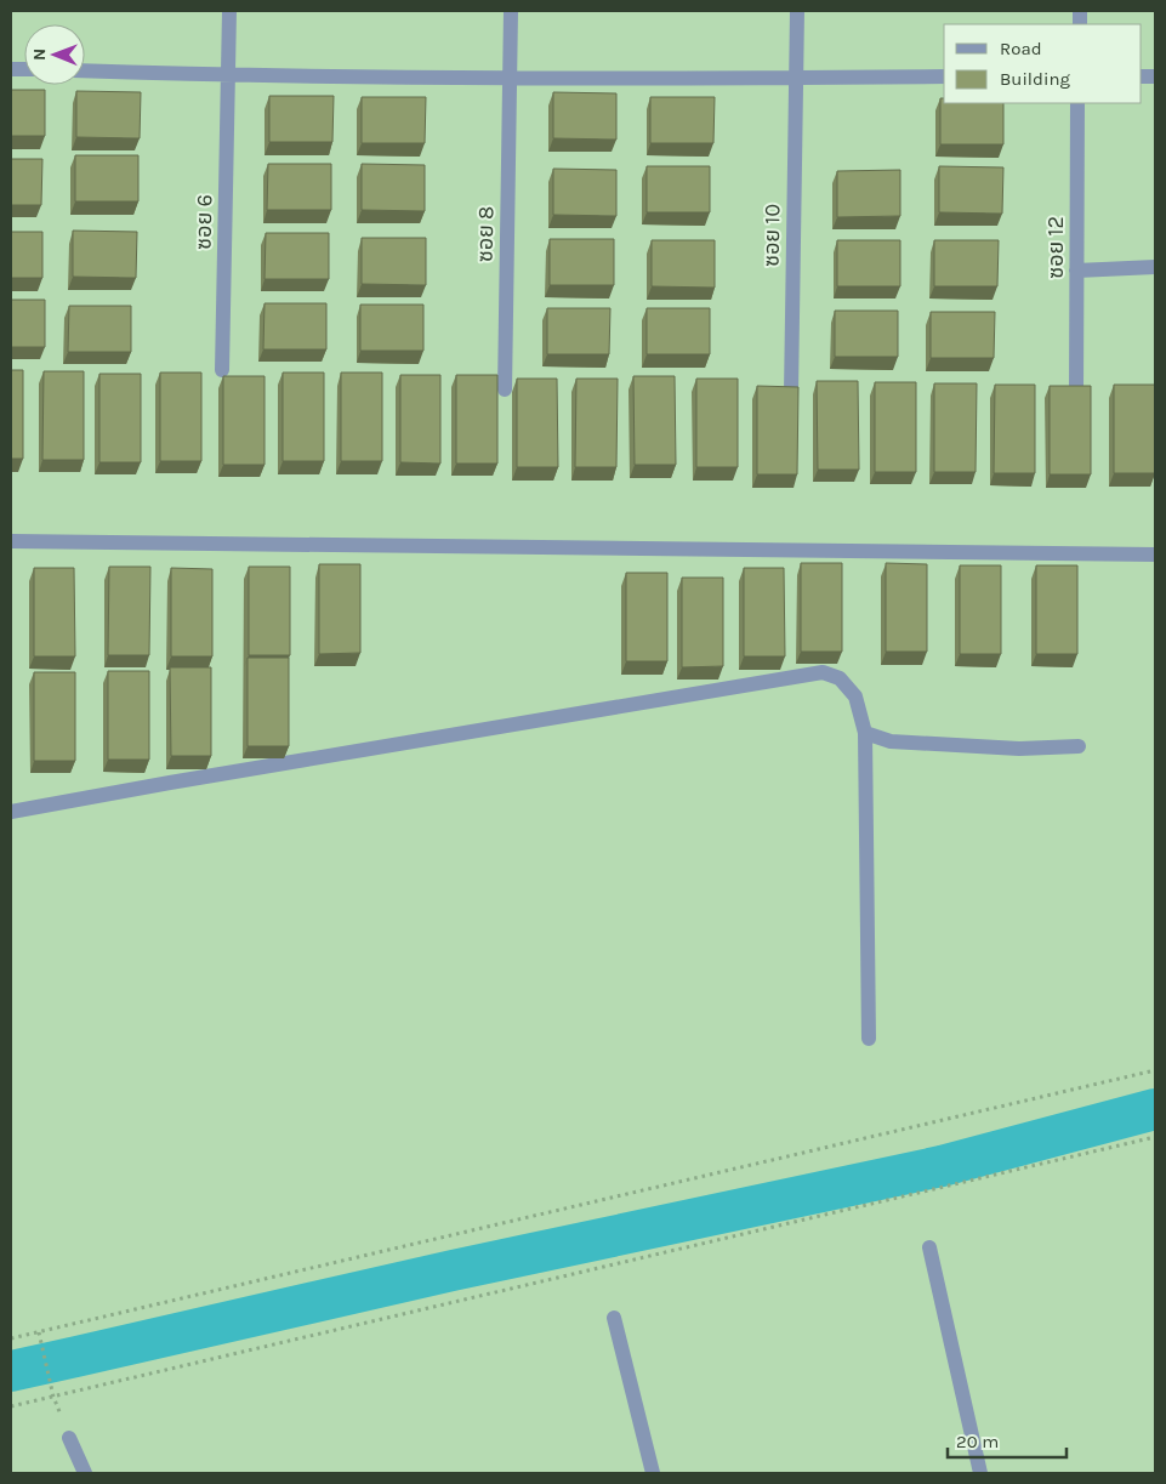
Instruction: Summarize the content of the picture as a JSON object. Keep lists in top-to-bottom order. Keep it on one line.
{"streets":{"street":["ซอย 6","ซอย 8","ซอย 10","ซอย 12"]},"legend":["Road","Building"],"scale_bar":"20 m","north":"left"}
